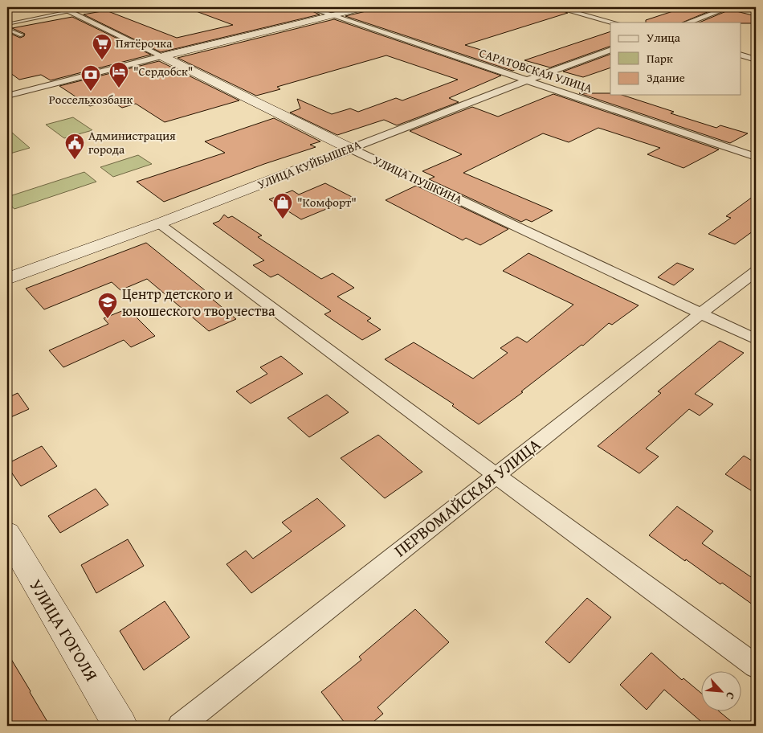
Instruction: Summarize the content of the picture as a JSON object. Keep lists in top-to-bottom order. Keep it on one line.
{"streets":{"street":["САРАТОВСКАЯ УЛИЦА","УЛИЦА КУЙБЫШЕВА","УЛИЦА ПУШКИНА","ПЕРВОМАЙСКАЯ УЛИЦА","УЛИЦА ГОГОЛЯ"]},"crossings":[["САРАТОВСКАЯ УЛИЦА","УЛИЦА КУЙБЫШЕВА"],["УЛИЦА КУЙБЫШЕВА","УЛИЦА ПУШКИНА"],["УЛИЦА ПУШКИНА","ПЕРВОМАЙСКАЯ УЛИЦА"]],"places":{"supermarket":["Пятёрочка"],"hotel":["\"Сердобск\""],"bank":["Россельхозбанк"],"public building":["Администрация города"],"shop":["\"Комфорт\""],"school or university":["Центр детского и юношеского творчества"]},"legend":["Улица","Парк","Здание"],"north":"bottom right"}
